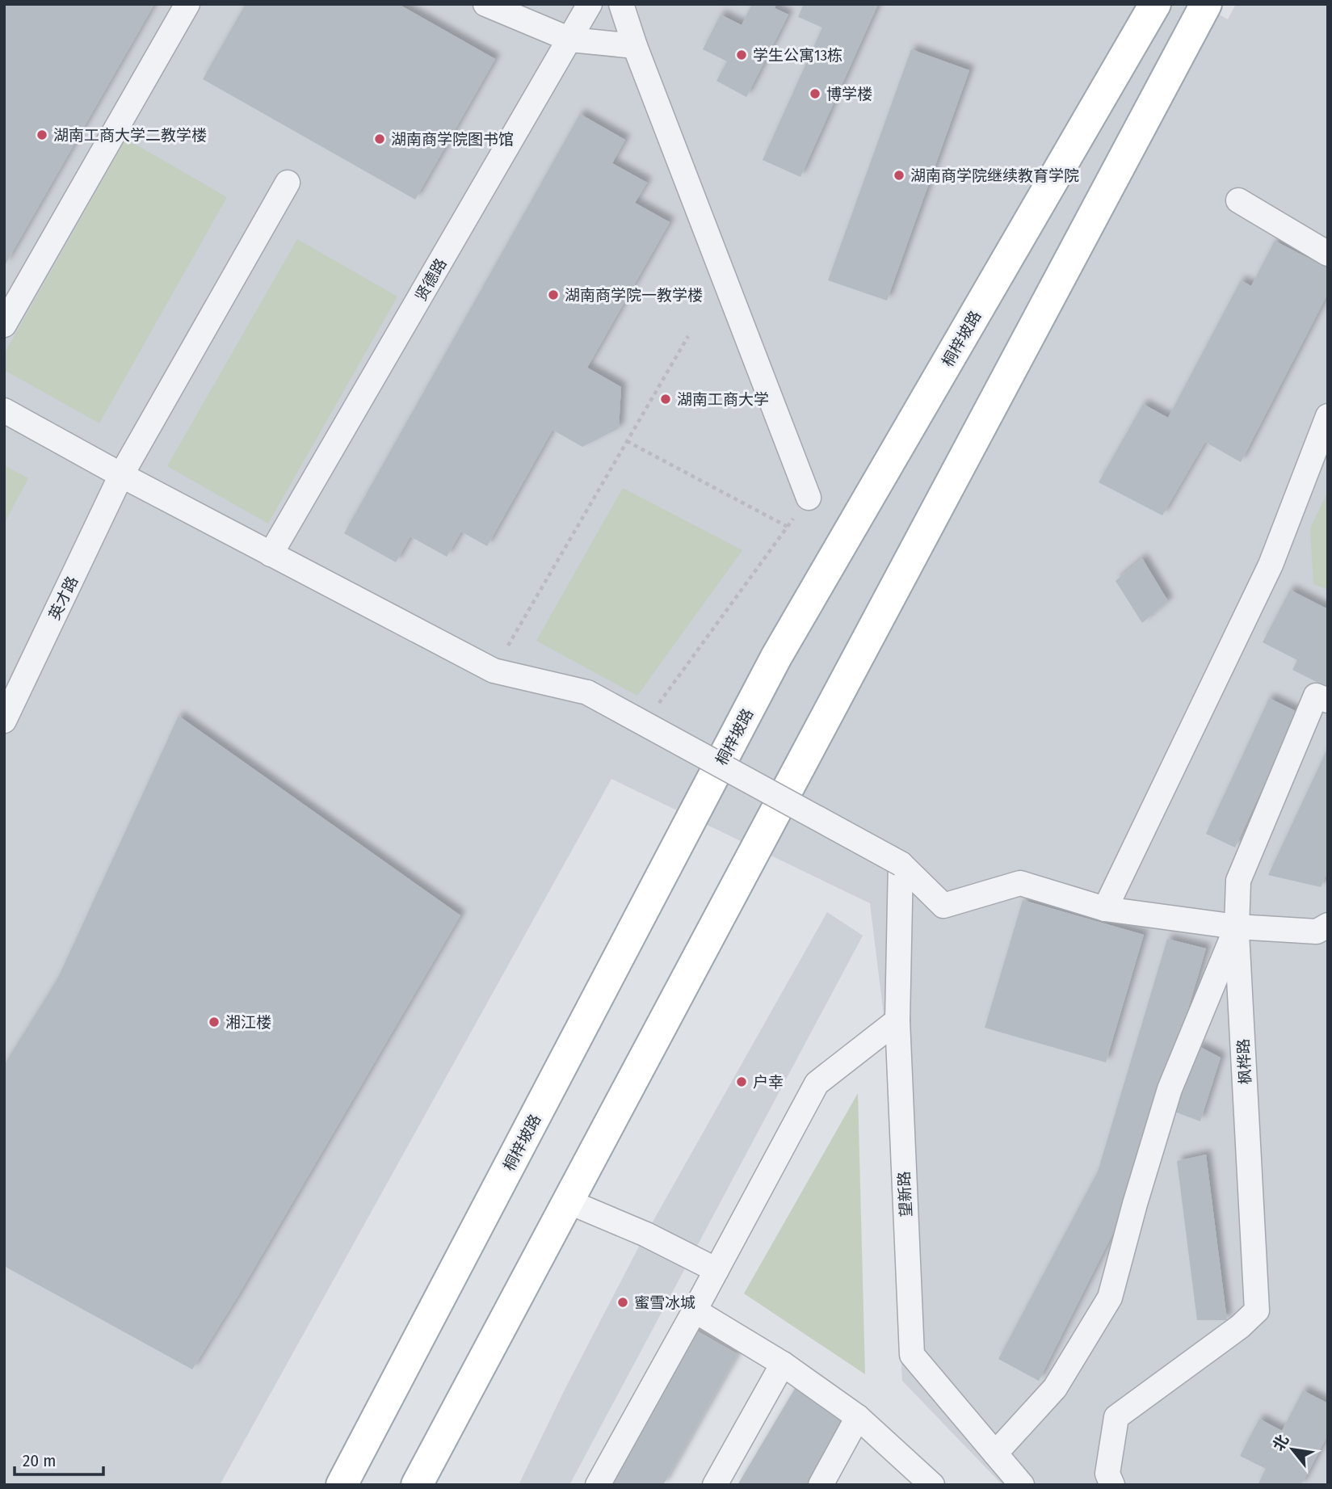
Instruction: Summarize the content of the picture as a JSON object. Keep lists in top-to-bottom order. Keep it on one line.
{"streets":{"main road":["桐梓坡路"],"street":["贤德路","英才路","枫桦路","望新路"]},"places":["学生公寓13栋","博学楼","湖南工商大学二教学楼","湖南商学院图书馆","湖南商学院继续教育学院","湖南商学院一教学楼","湖南工商大学","湘江楼","户幸","蜜雪冰城"],"scale_bar":"20 m","north":"top left"}
